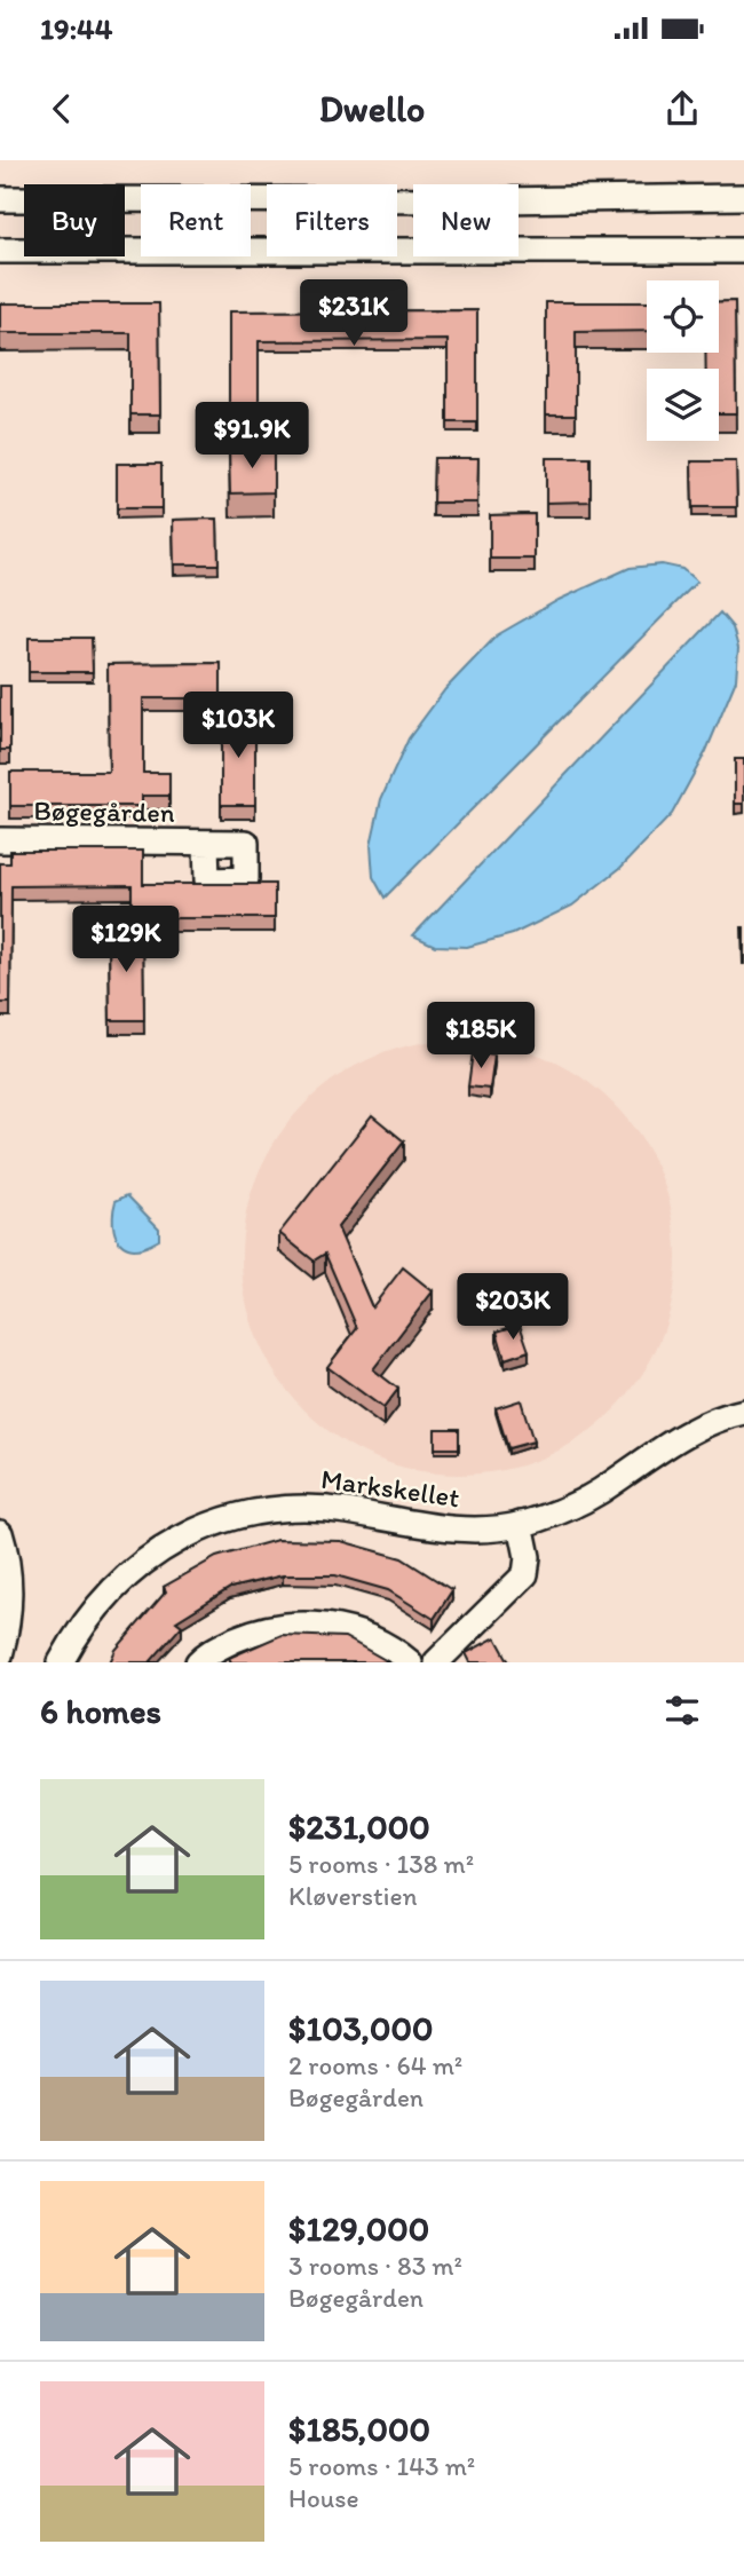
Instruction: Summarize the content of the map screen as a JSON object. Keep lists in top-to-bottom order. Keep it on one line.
{"streets":{"street":["Bøgegården","Markskellet"]},"page":{"status":"19:44","header":"Dwello","chip":["Buy","Rent","Filters","New"],"price":["$231K","$91.9K","$103K","$129K","$185K","$203K"],"heading":"6 homes","list":[{"name":"$231,000","note":"5 rooms · 138 m² · Kløverstien"},{"name":"$103,000","note":"2 rooms · 64 m² · Bøgegården"},{"name":"$129,000","note":"3 rooms · 83 m² · Bøgegården"},{"name":"$185,000","note":"5 rooms · 143 m² · House"}]}}
